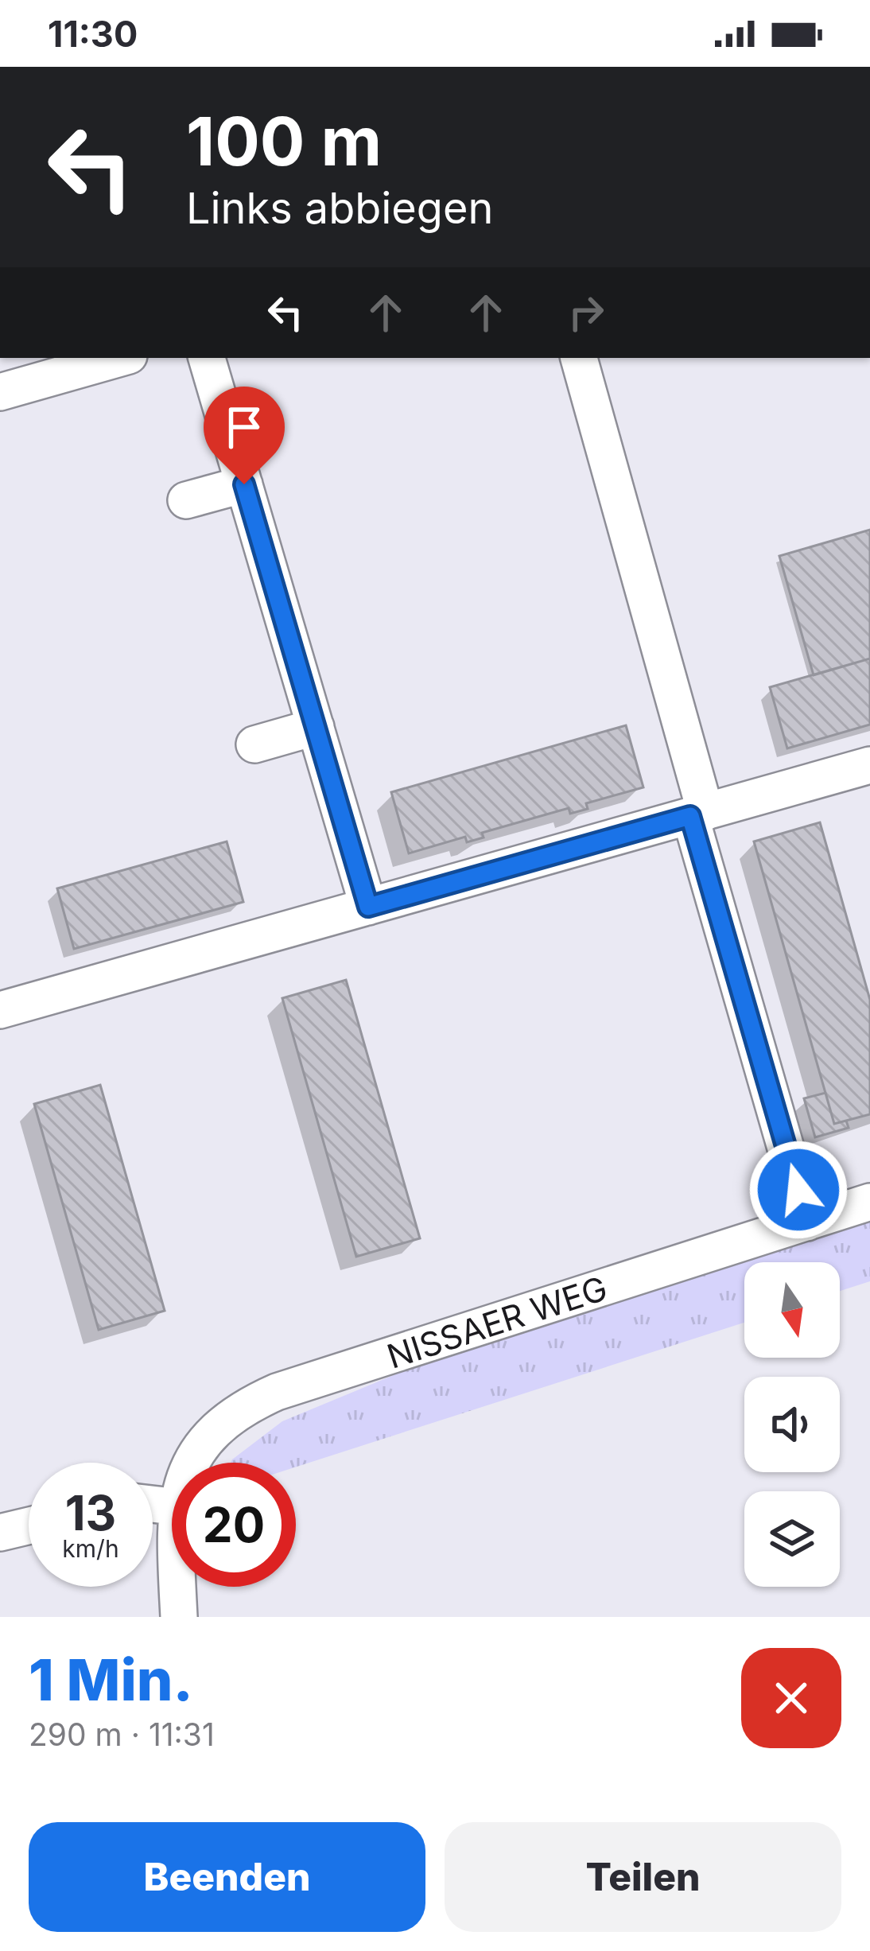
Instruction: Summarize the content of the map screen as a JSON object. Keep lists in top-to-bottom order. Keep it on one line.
{"streets":{"street":["NISSAER WEG"]},"north":"bottom","page":{"status":"11:30","turn":["100 m","Links abbiegen"],"speed":"13 km/h","limit":"20","heading":["1 Min.","290 m · 11:31"],"buttons":["Beenden","Teilen"]}}
